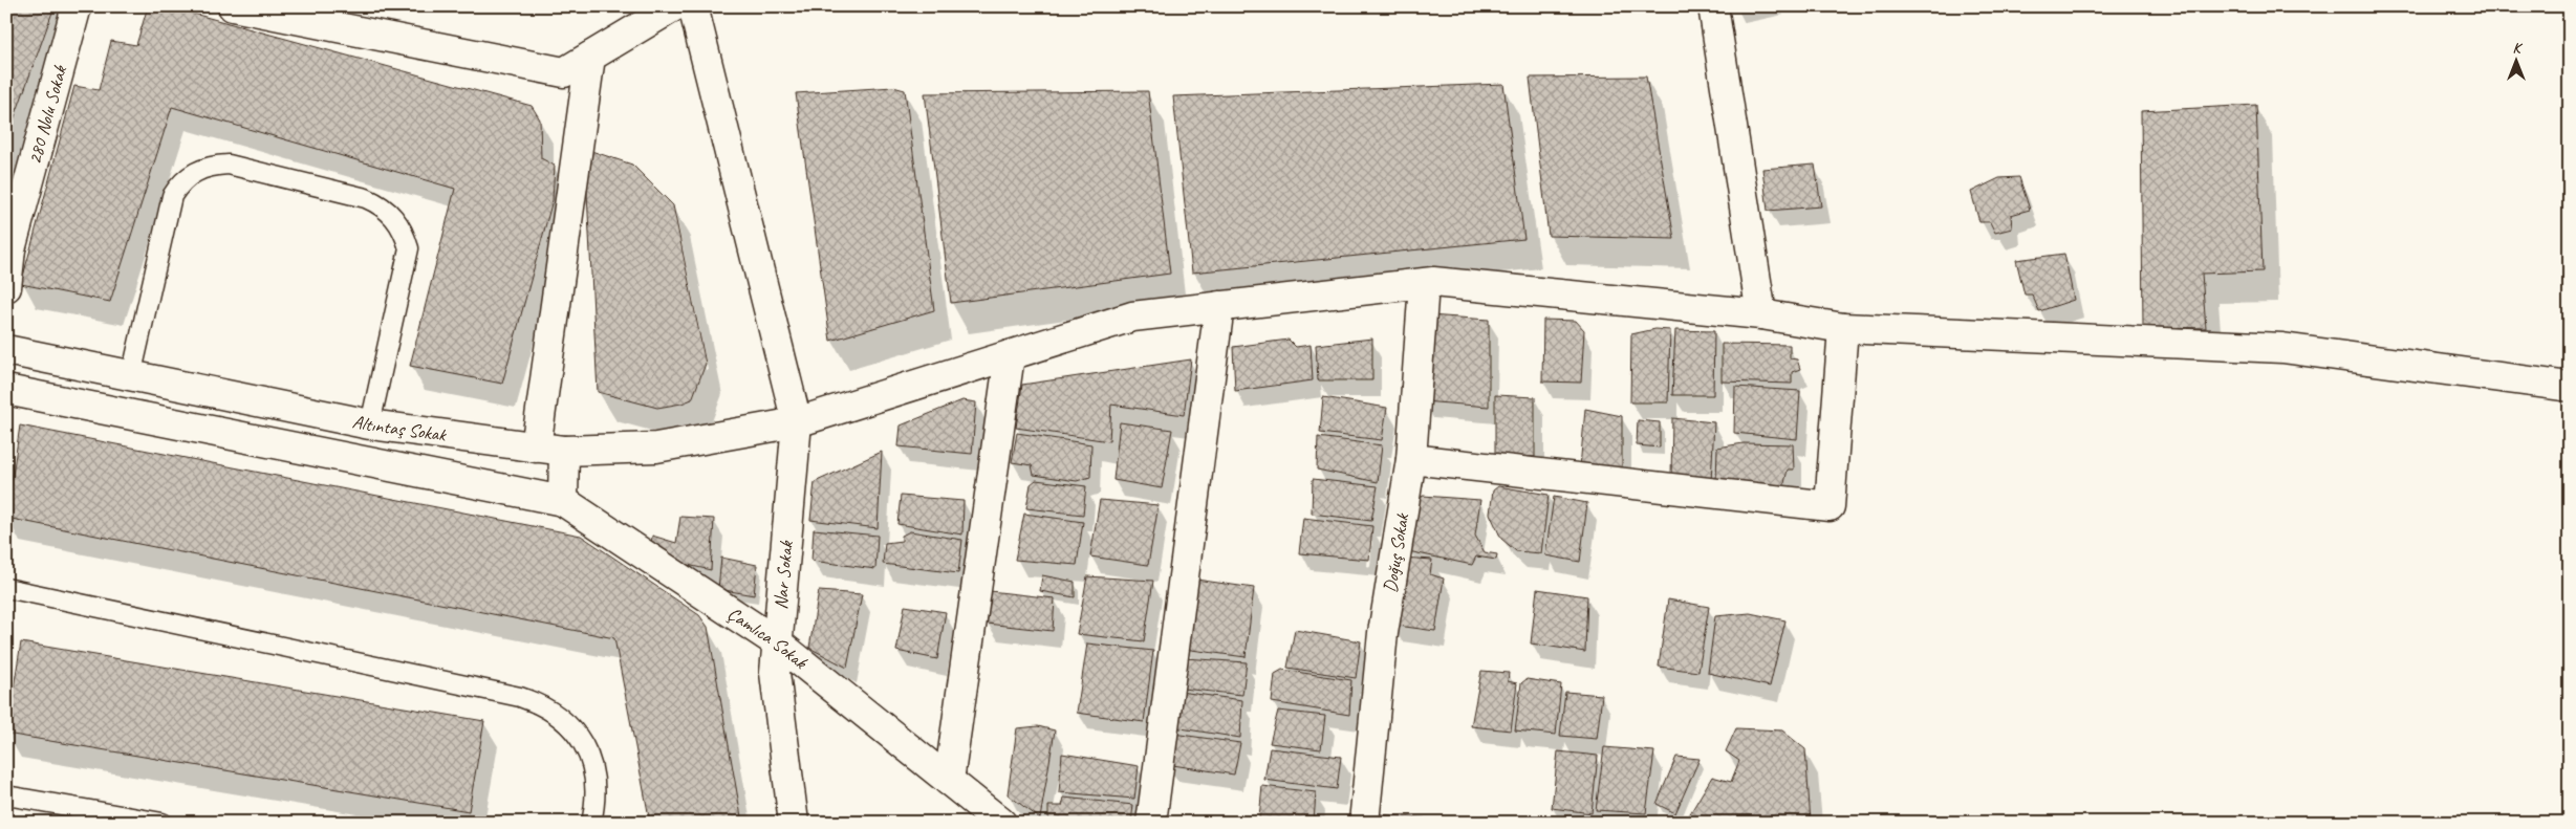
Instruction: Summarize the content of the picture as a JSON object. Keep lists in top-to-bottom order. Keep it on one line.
{"streets":{"street":["280 Nolu Sokak","Altıntaş Sokak","Doğuş Sokak","Nar Sokak","Çamlıca Sokak"]},"crossings":[["Altıntaş Sokak","Doğuş Sokak"],["Altıntaş Sokak","Nar Sokak"],["Altıntaş Sokak","Çamlıca Sokak"],["Nar Sokak","Çamlıca Sokak"]],"north":"top"}
